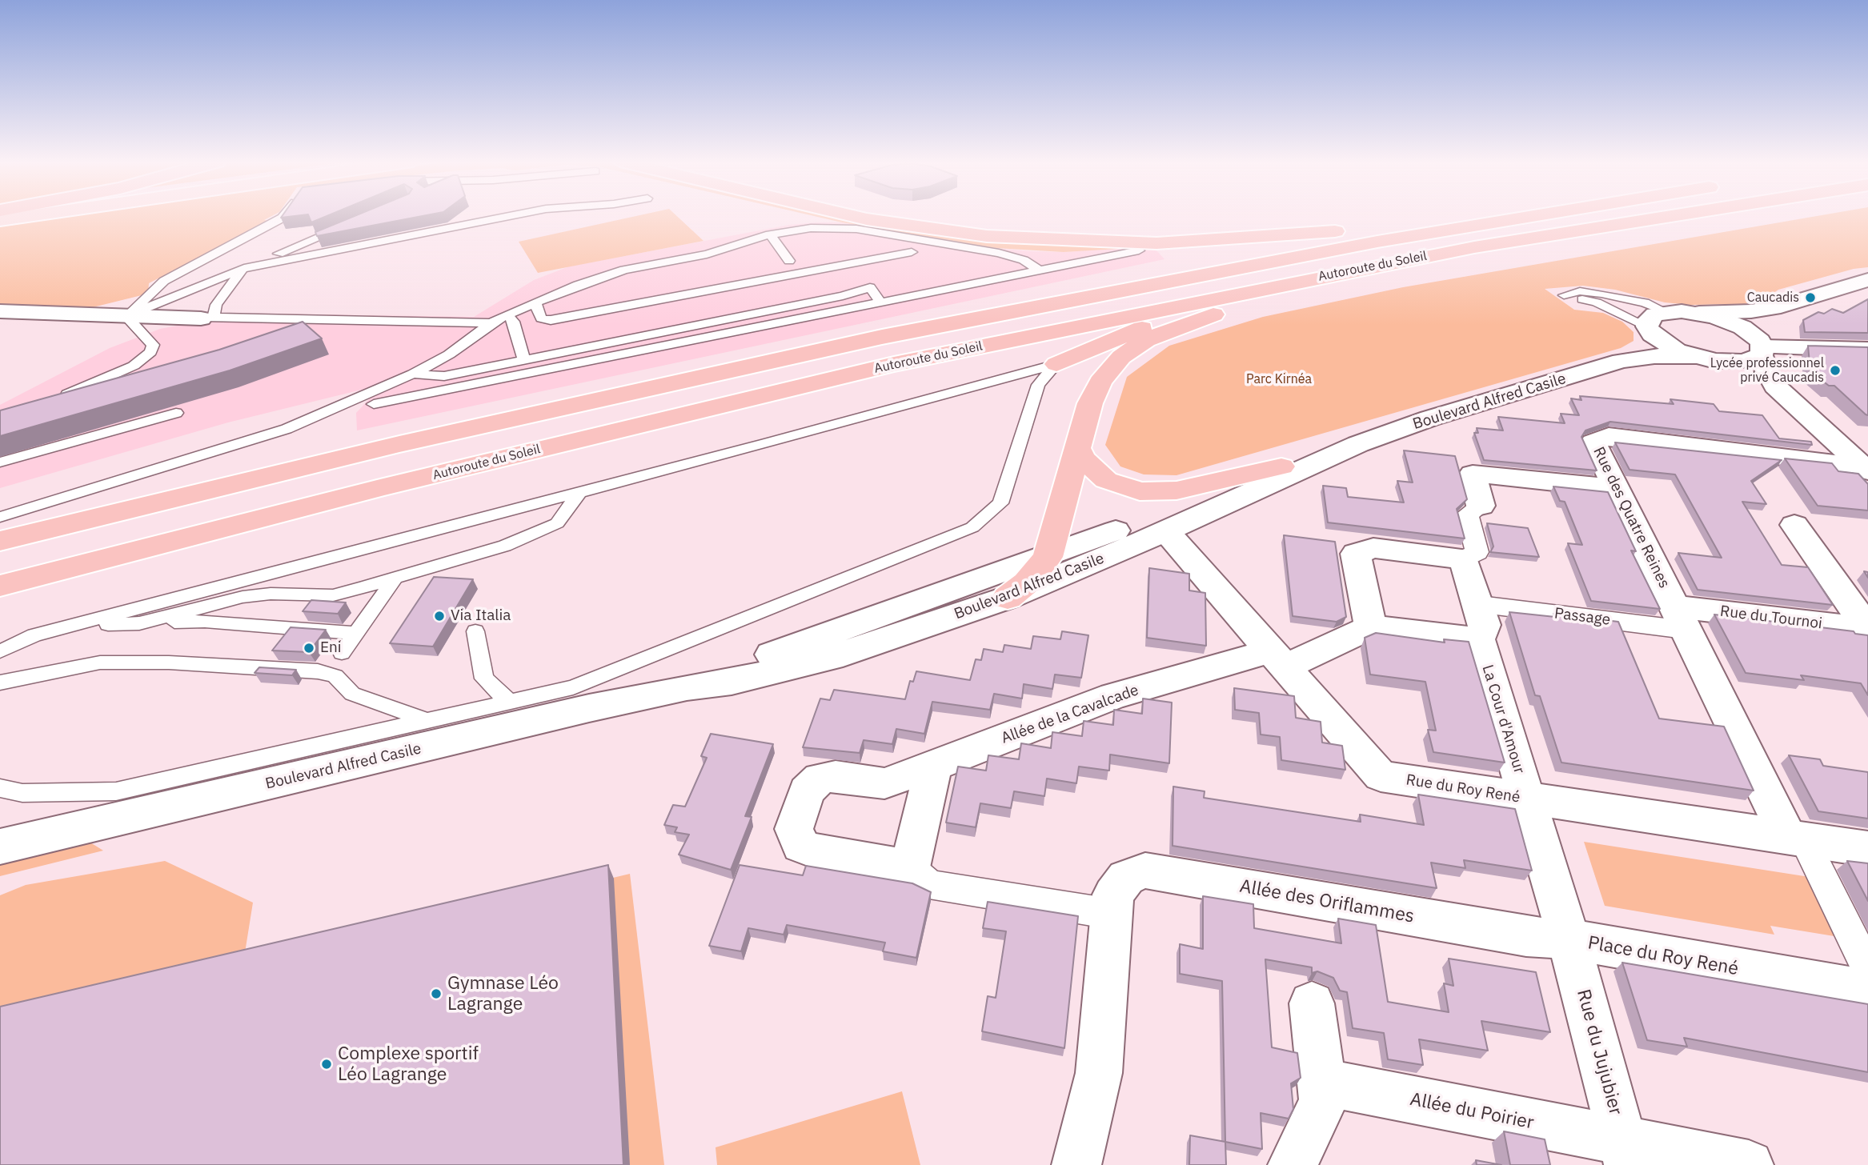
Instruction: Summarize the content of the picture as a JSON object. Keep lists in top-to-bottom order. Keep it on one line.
{"streets":{"highway":["Autoroute du Soleil"],"street":["Boulevard Alfred Casile","Rue des Quatre Reines","Passage","Rue du Tournoi","Allée de la Cavalcade","La Cour d'Amour","Rue du Roy René","Allée des Oriflammes","Place du Roy René","Rue du Jujubier","Allée du Poirier"]},"crossings":[["Boulevard Alfred Casile","Rue du Roy René"],["Rue des Quatre Reines","Passage"],["Rue des Quatre Reines","Rue du Tournoi"],["Rue des Quatre Reines","Rue du Roy René"],["Passage","Rue du Tournoi"],["Passage","La Cour d'Amour"],["Allée de la Cavalcade","Rue du Roy René"],["La Cour d'Amour","Rue du Roy René"],["La Cour d'Amour","Place du Roy René"],["Rue du Roy René","Place du Roy René"],["Allée des Oriflammes","Place du Roy René"],["Allée des Oriflammes","Rue du Jujubier"],["Place du Roy René","Rue du Jujubier"],["Rue du Jujubier","Allée du Poirier"]],"parks":["Parc Kirnéa"],"places":["Caucadis","Lycée professionnel privé Caucadis","Via Italia","Eni","Gymnase Léo Lagrange","Complexe sportif Léo Lagrange"]}
